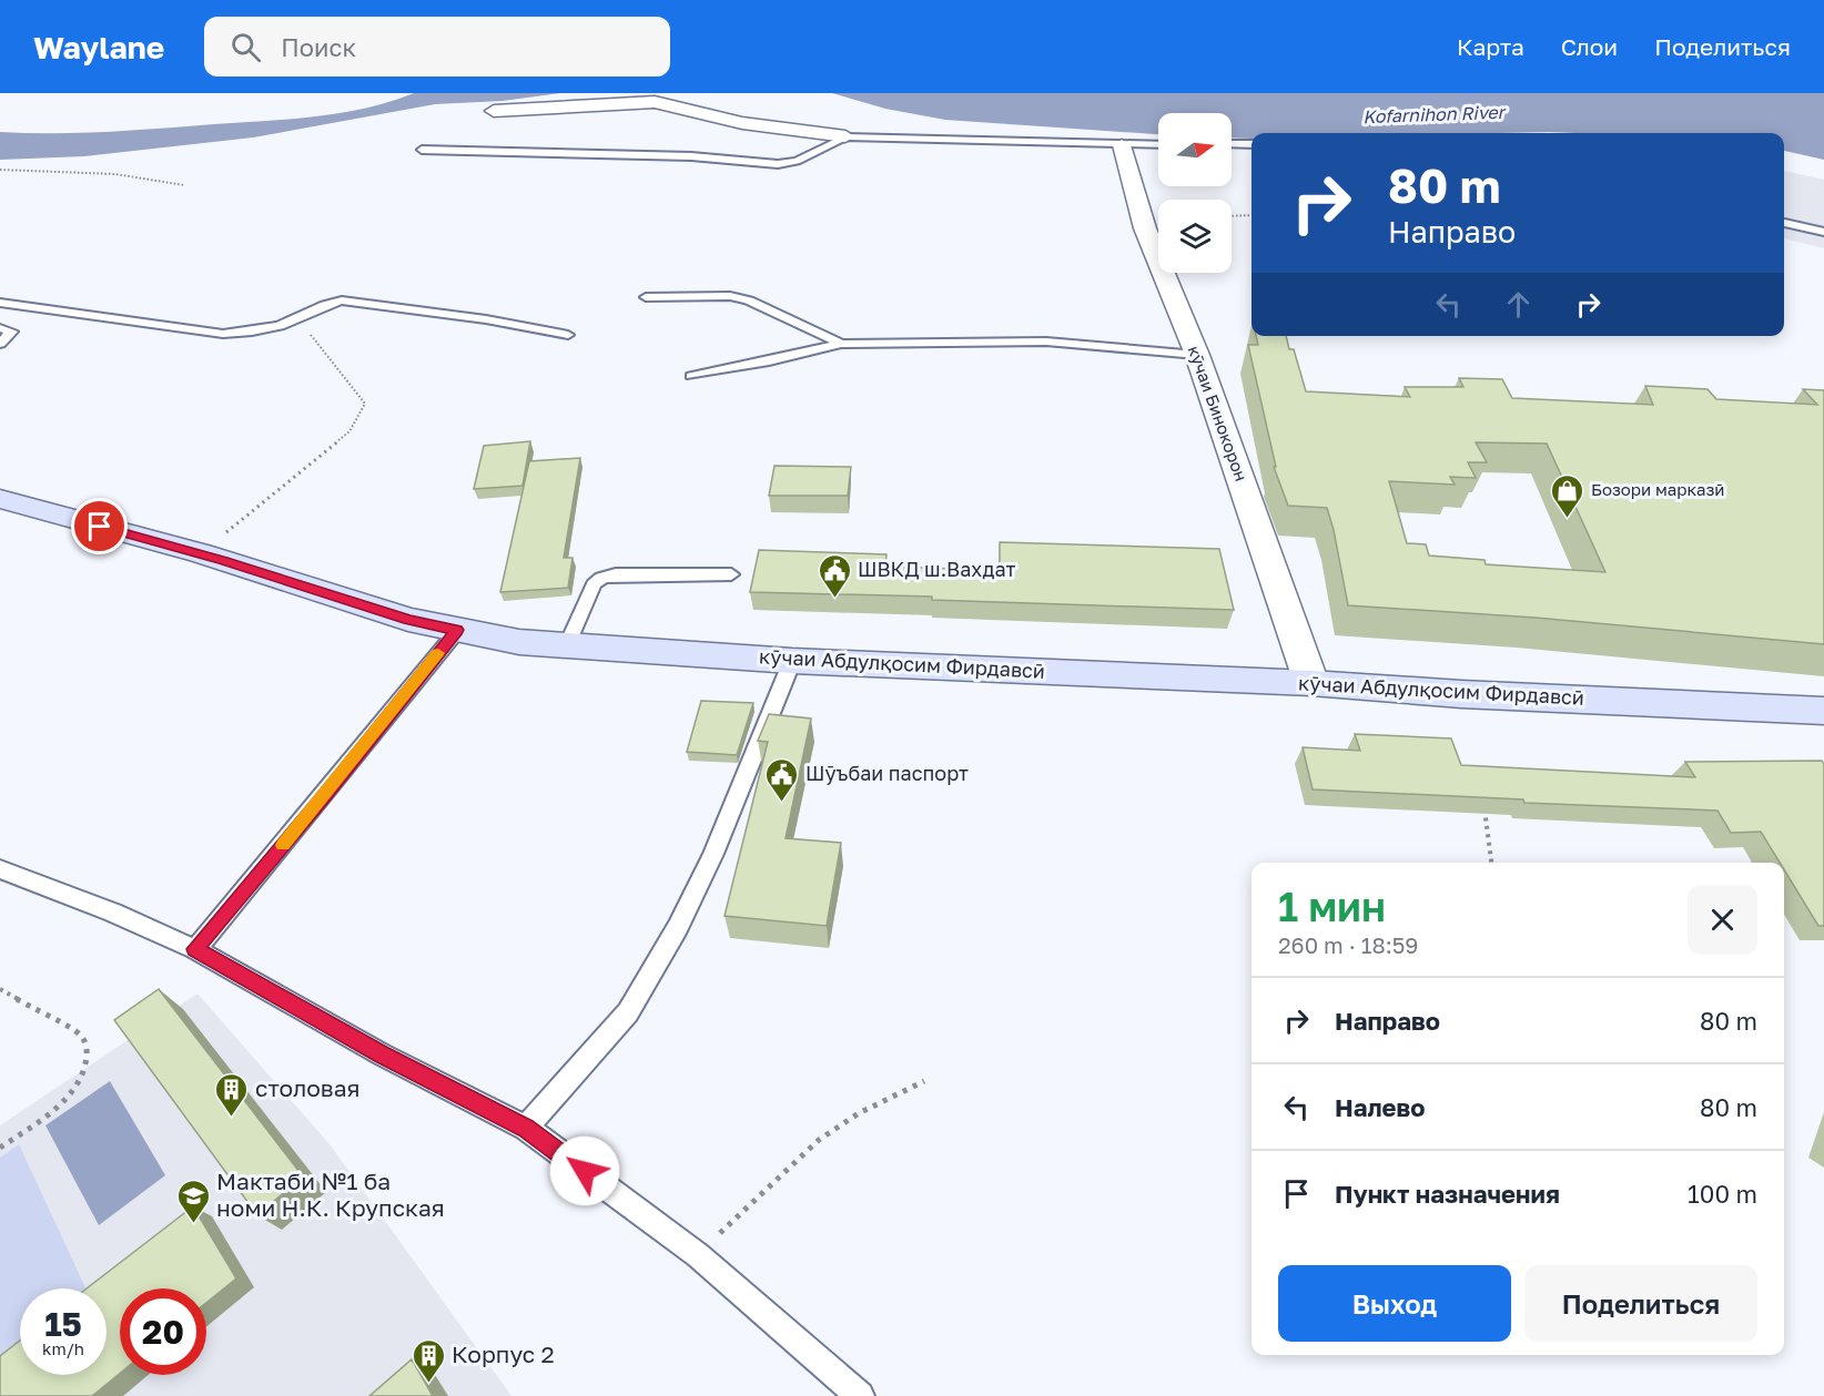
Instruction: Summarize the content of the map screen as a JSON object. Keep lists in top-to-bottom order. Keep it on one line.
{"streets":{"street":["кӯчаи Бинокорон","кӯчаи Абдулқосим Фирдавсӣ"]},"crossings":[["кӯчаи Бинокорон","кӯчаи Абдулқосим Фирдавсӣ"]],"water":["Kofarnihon River"],"places":{"shop":["Бозори марказӣ"],"public building":["ШВКД ш.Вахдат","Шӯъбаи паспорт"],"building":["столовая","Корпус 2"],"school or university":["Мактаби №1 ба номи Н.К. Крупская"]},"north":"right","page":{"header":"Waylane","search":"Поиск","nav":["Карта","Слои","Поделиться"],"turn":["80 m","Направо"],"heading":["1 мин","260 m · 18:59"],"list":[{"name":"Направо","value":"80 m"},{"name":"Налево","value":"80 m"},{"name":"Пункт назначения","value":"100 m"}],"buttons":["Выход","Поделиться"],"speed":"15 km/h","limit":"20"}}
